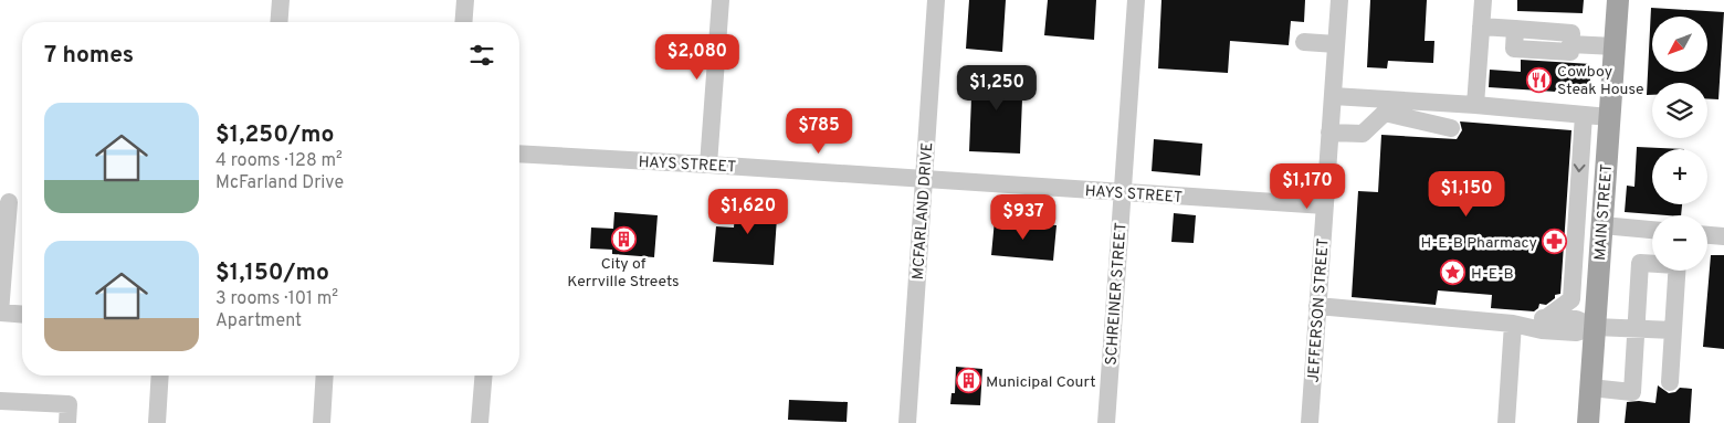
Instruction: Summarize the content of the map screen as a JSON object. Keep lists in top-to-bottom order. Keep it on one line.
{"streets":{"main road":["MAIN STREET"],"street":["HAYS STREET","MCFARLAND DRIVE","SCHREINER STREET","JEFFERSON STREET"]},"crossings":[["HAYS STREET","MCFARLAND DRIVE"],["HAYS STREET","SCHREINER STREET"],["HAYS STREET","JEFFERSON STREET"]],"places":{"restaurant":["Cowboy Steak House"],"building":["City of Kerrville Streets","Municipal Court"],"pharmacy":["H-E-B Pharmacy"],"place":["H-E-B"]},"north":"bottom left","page":{"map_buttons":["+","−"],"heading":"7 homes","price":["$2,080","$1,250","$785","$1,170","$1,150","$1,620","$937"],"list":[{"name":"$1,250/mo","note":"4 rooms · 128 m² · McFarland Drive"},{"name":"$1,150/mo","note":"3 rooms · 101 m² · Apartment"}]}}
